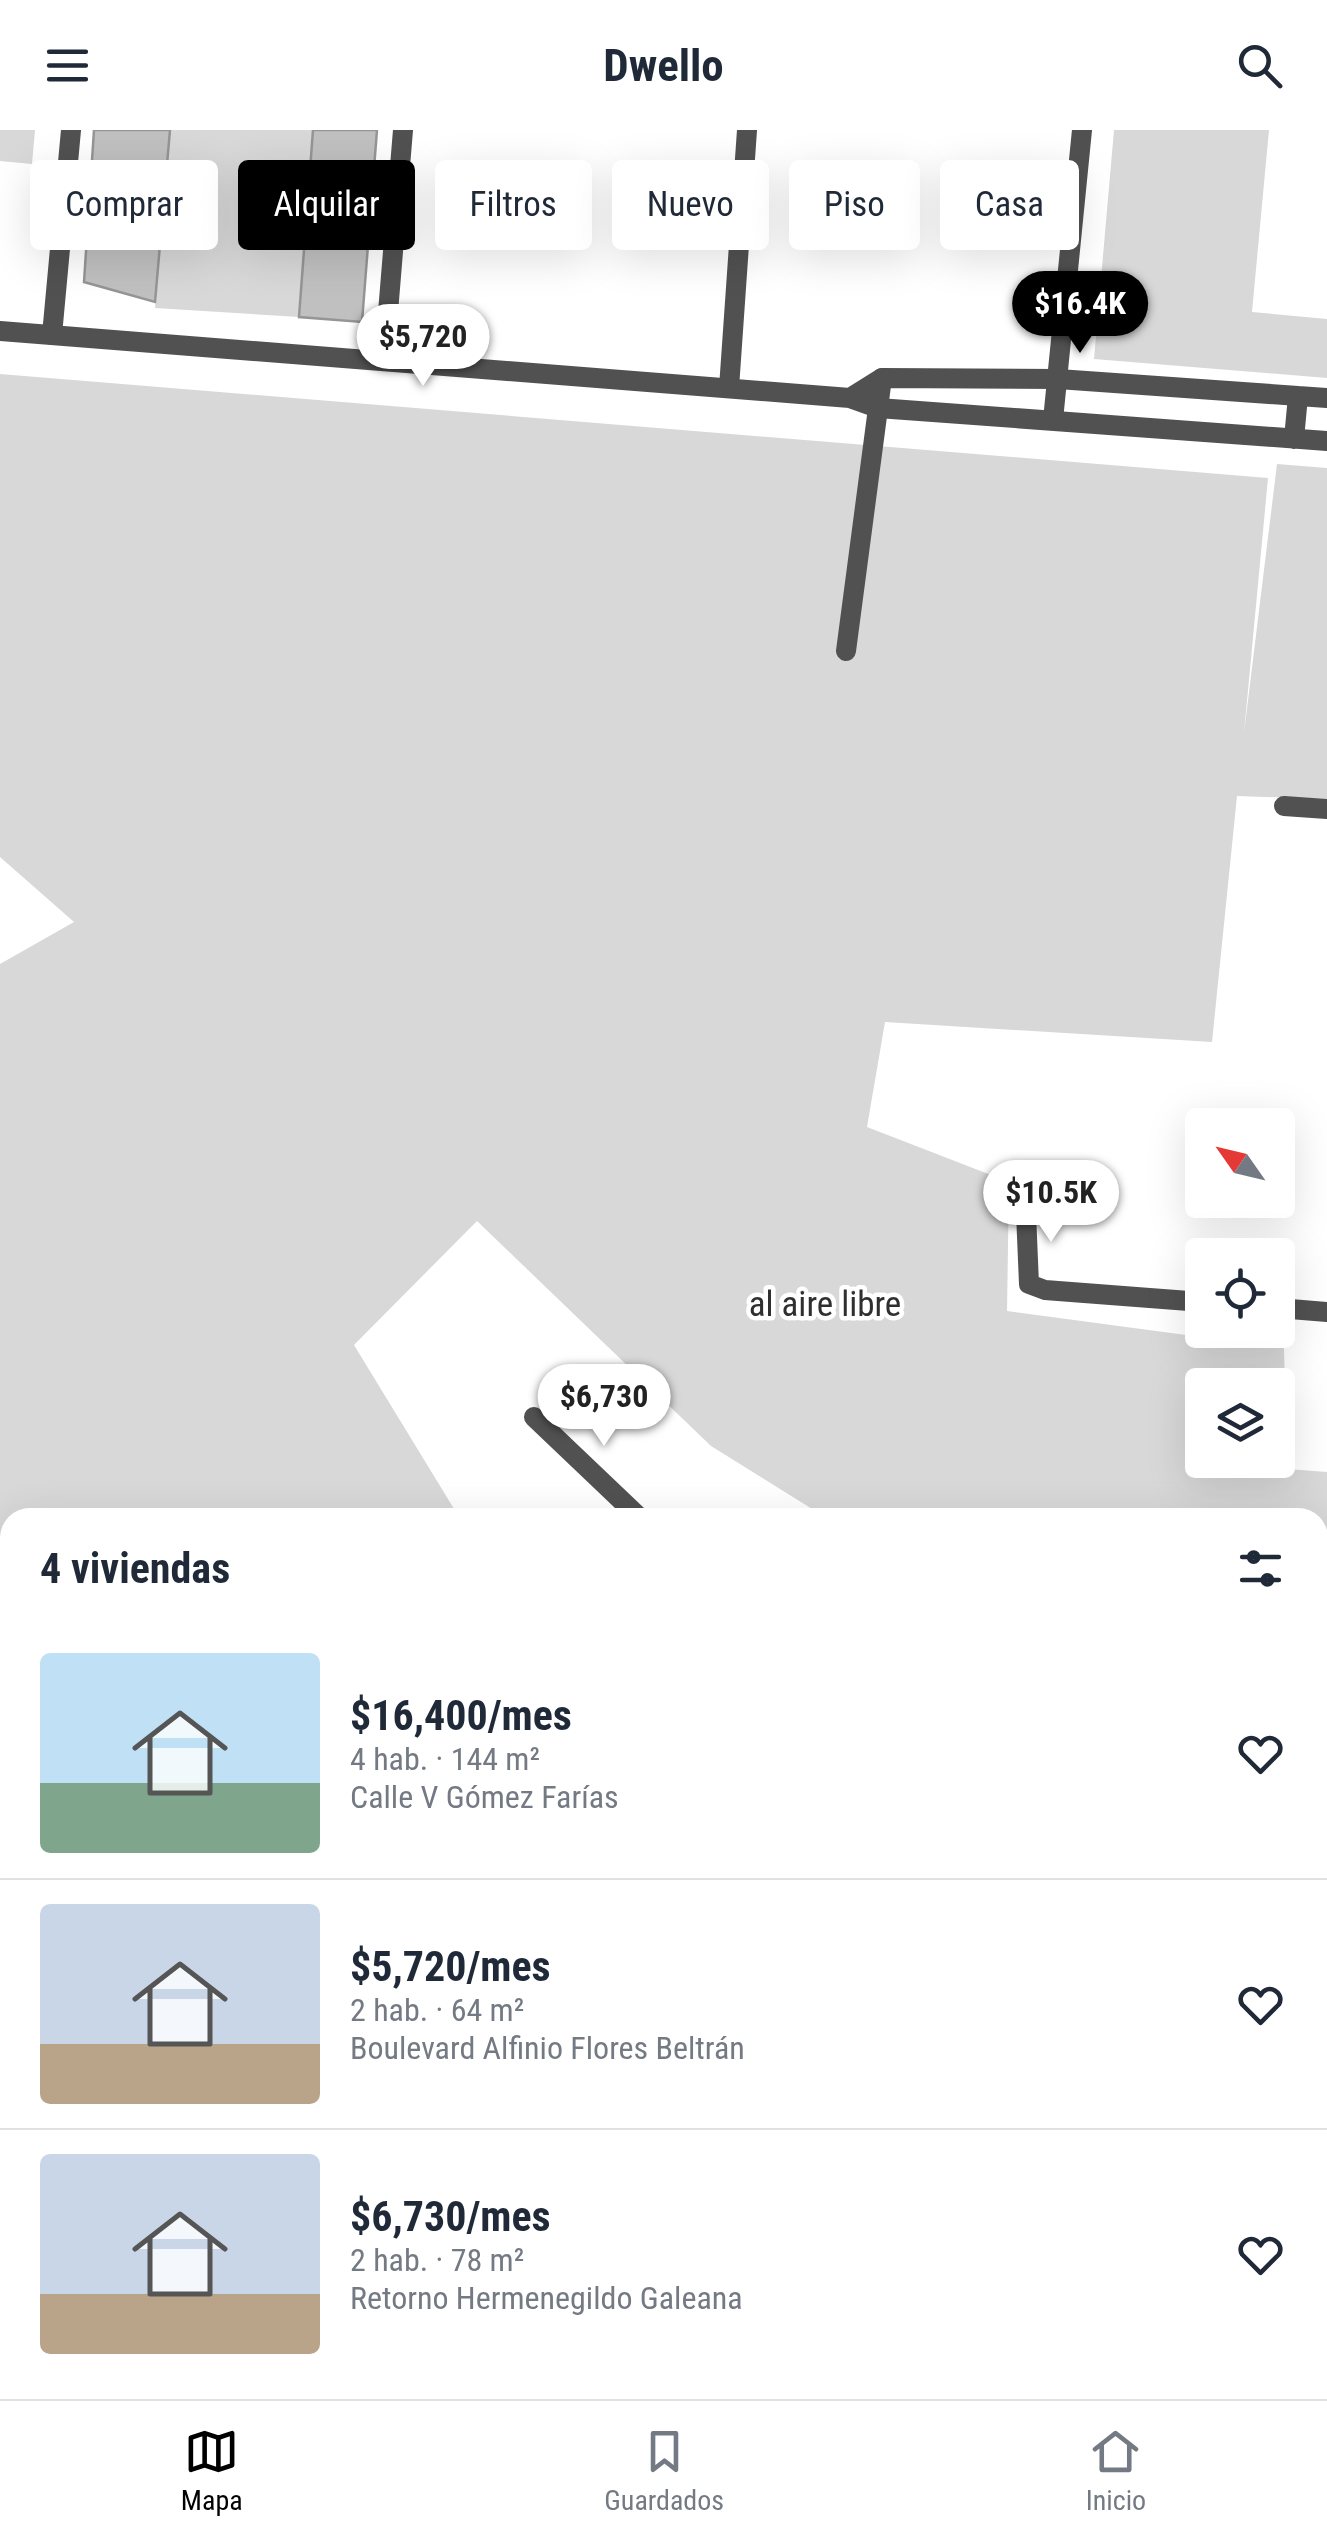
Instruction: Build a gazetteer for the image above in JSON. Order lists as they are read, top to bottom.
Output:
{
  "parks": ["al aire libre"],
  "north": "top left",
  "page": {
    "header": "Dwello",
    "chip": [
      "Comprar",
      "Alquilar",
      "Filtros",
      "Nuevo",
      "Piso",
      "Casa"
    ],
    "price": [
      "$16.4K",
      "$5,720",
      "$10.5K",
      "$6,730"
    ],
    "heading": "4 viviendas",
    "list": [
      {
        "name": "$16,400/mes",
        "note": "4 hab. · 144 m² · Calle V Gómez Farías"
      },
      {
        "name": "$5,720/mes",
        "note": "2 hab. · 64 m² · Boulevard Alfinio Flores Beltrán"
      },
      {
        "name": "$6,730/mes",
        "note": "2 hab. · 78 m² · Retorno Hermenegildo Galeana"
      }
    ],
    "tabs": ["Mapa", "Guardados", "Inicio"]
  }
}
